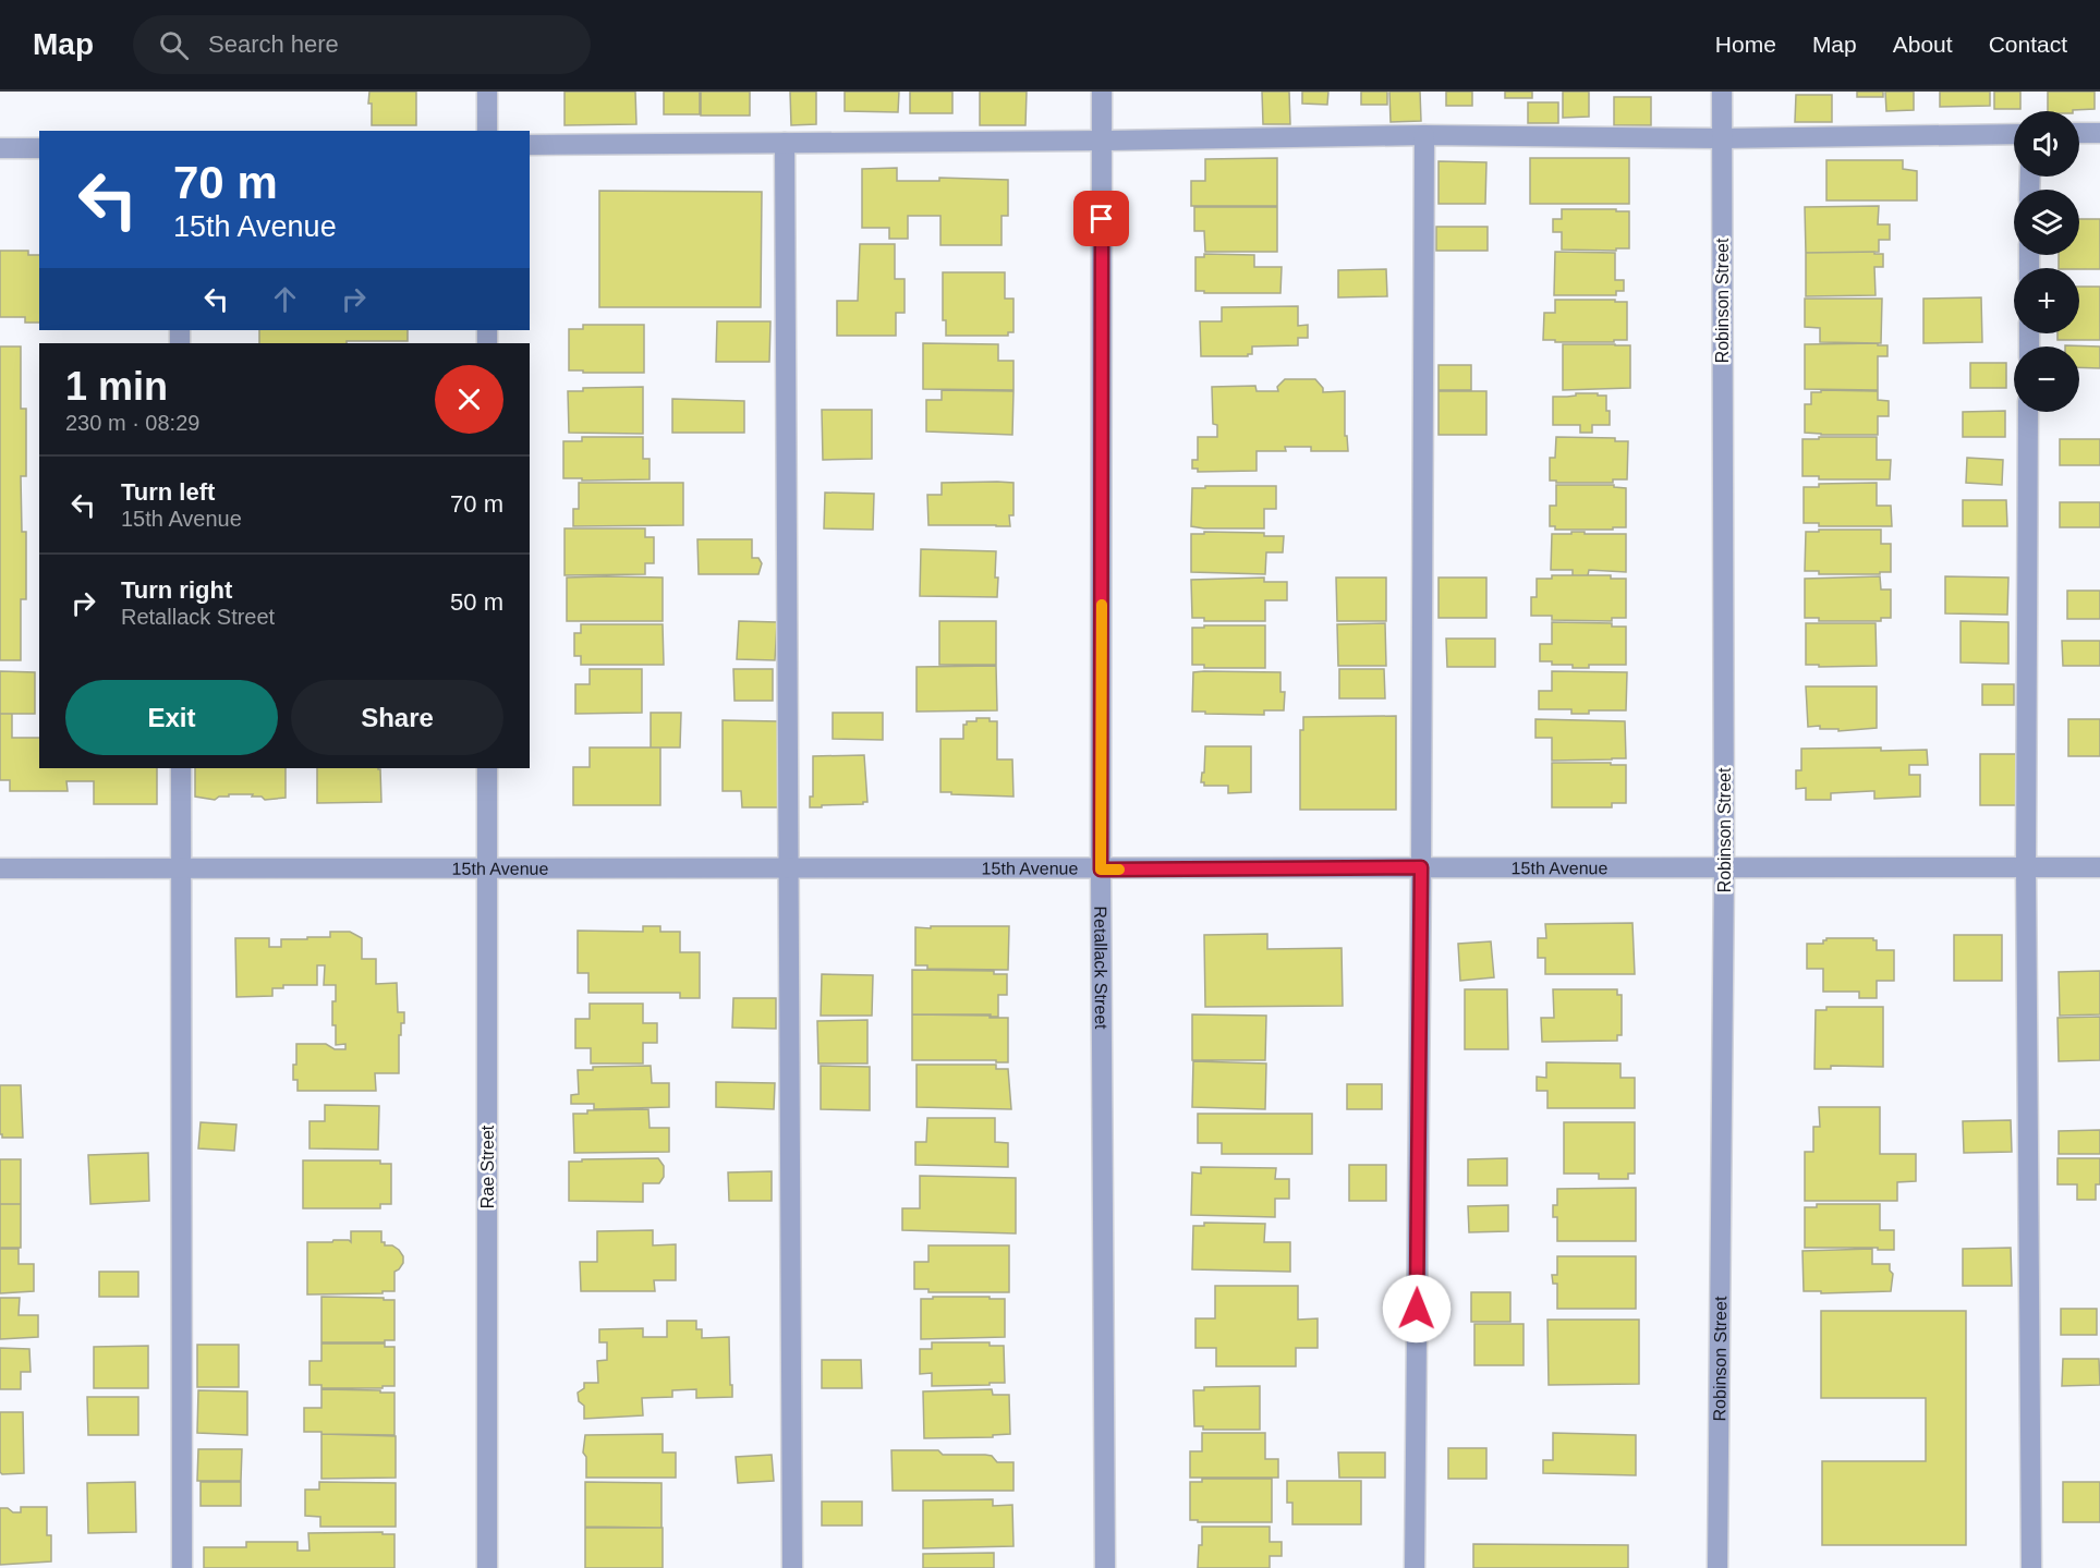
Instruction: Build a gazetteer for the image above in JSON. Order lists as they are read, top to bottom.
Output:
{
  "streets": {
    "street": [
      "Robinson Street",
      "15th Avenue",
      "Retallack Street",
      "Rae Street"
    ]
  },
  "crossings": [
    ["Robinson Street", "15th Avenue"],
    ["15th Avenue", "Retallack Street"],
    ["15th Avenue", "Rae Street"]
  ],
  "page": {
    "header": "Map",
    "search": "Search here",
    "nav": [
      "Home",
      "Map",
      "About",
      "Contact"
    ],
    "map_buttons": ["+", "−"],
    "turn": ["70 m", "15th Avenue"],
    "heading": ["1 min", "230 m · 08:29"],
    "list": [
      {
        "name": "Turn left",
        "note": "15th Avenue",
        "value": "70 m"
      },
      {
        "name": "Turn right",
        "note": "Retallack Street",
        "value": "50 m"
      }
    ],
    "buttons": ["Exit", "Share"]
  }
}
